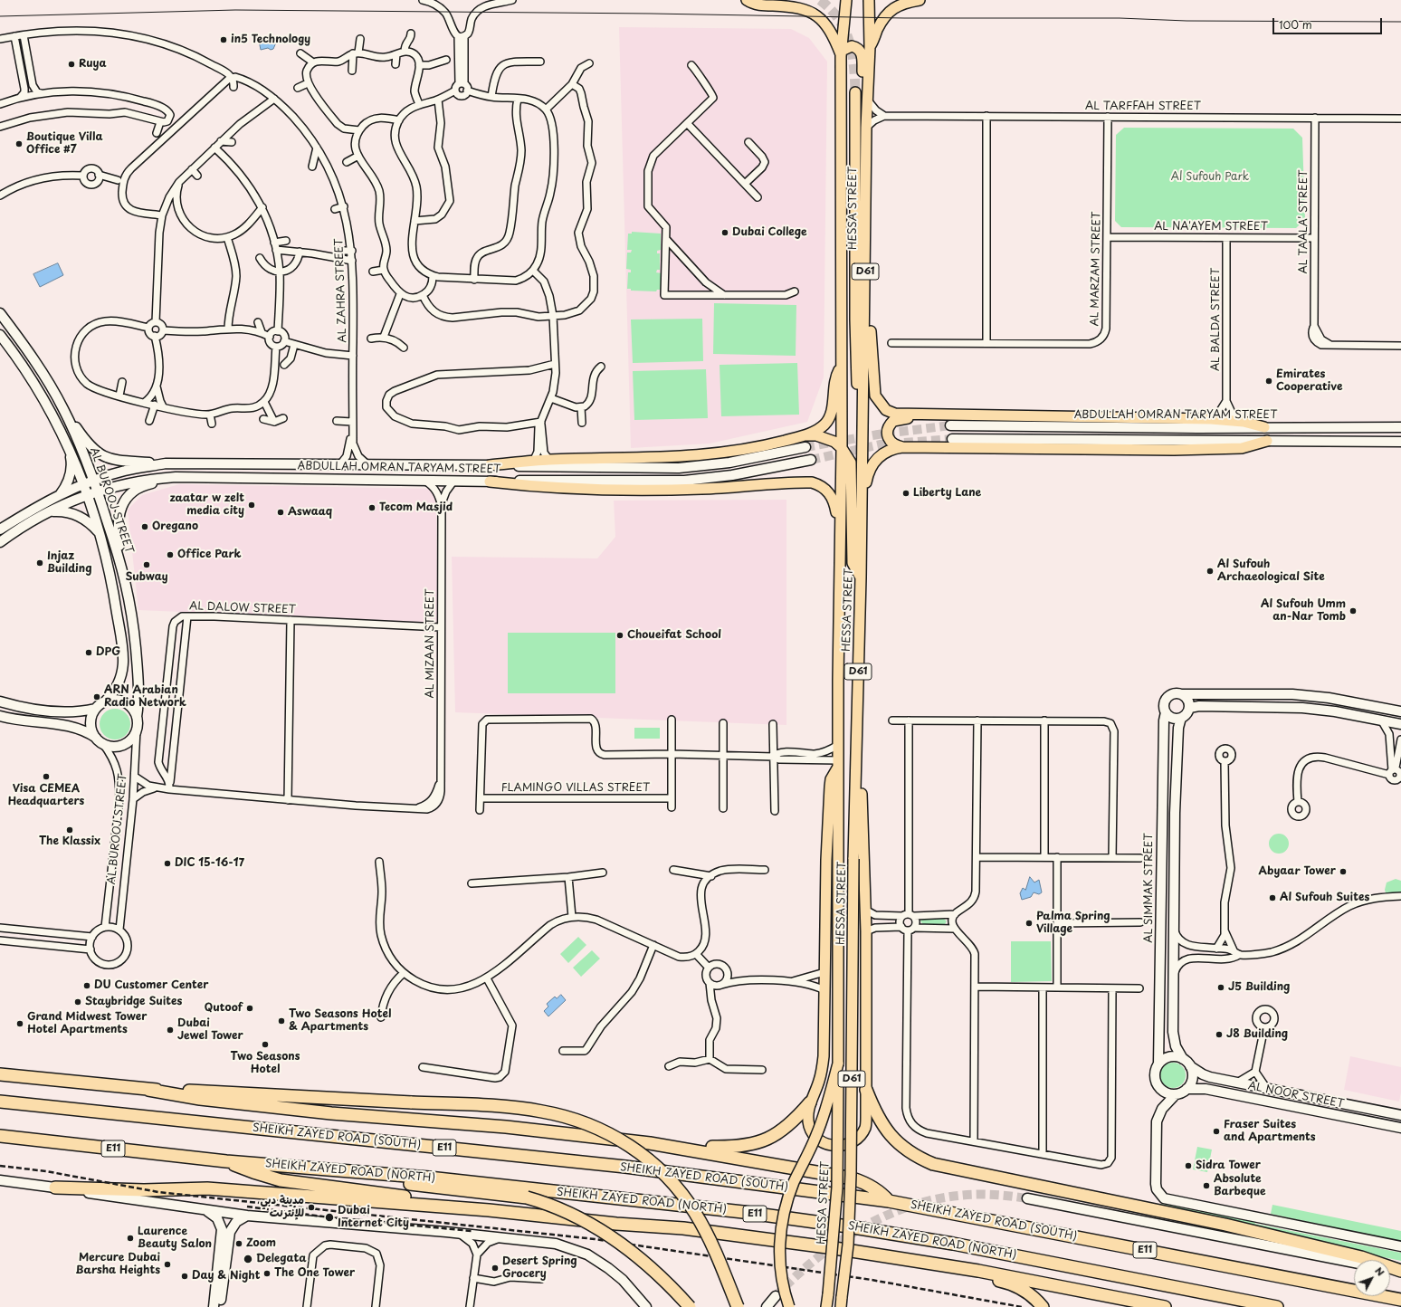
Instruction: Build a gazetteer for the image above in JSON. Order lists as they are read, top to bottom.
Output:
{
  "streets": {
    "highway": ["SHEIKH ZAYED ROAD (SOUTH)", "E11", "SHEIKH ZAYED ROAD (NORTH)"],
    "main road": ["HESSA STREET", "D61"],
    "street": [
      "AL TARFFAH STREET",
      "AL TAALA' STREET",
      "AL NA'AYEM STREET",
      "AL MARZAM STREET",
      "AL ZAHRA STREET",
      "AL BALDA STREET",
      "ABDULLAH OMRAN TARYAM STREET",
      "AL BUROOJ STREET",
      "AL DALOW STREET",
      "AL MIZAAN STREET",
      "FLAMINGO VILLAS STREET",
      "AL SIMMAK STREET",
      "AL NOOR STREET"
    ]
  },
  "crossings": [
    ["AL TARFFAH STREET", "AL TAALA' STREET"],
    ["AL TARFFAH STREET", "AL MARZAM STREET"],
    ["AL TAALA' STREET", "AL NA'AYEM STREET"],
    ["AL NA'AYEM STREET", "AL MARZAM STREET"],
    ["AL NA'AYEM STREET", "AL BALDA STREET"],
    ["AL ZAHRA STREET", "ABDULLAH OMRAN TARYAM STREET"],
    ["ABDULLAH OMRAN TARYAM STREET", "AL BUROOJ STREET"],
    ["ABDULLAH OMRAN TARYAM STREET", "AL MIZAAN STREET"],
    ["AL BUROOJ STREET", "AL MIZAAN STREET"],
    ["AL DALOW STREET", "AL MIZAAN STREET"],
    ["AL SIMMAK STREET", "AL NOOR STREET"]
  ],
  "parks": ["Al Sufouh Park"],
  "places": [
    "in5 Technology",
    "Ruya",
    "Boutique Villa Office #7",
    "Dubai College",
    "Emirates Cooperative",
    "Liberty Lane",
    "zaatar w zelt media city",
    "Tecom Masjid",
    "Aswaaq",
    "Oregano",
    "Office Park",
    "Injaz Building",
    "Subway",
    "Al Sufouh Archaeological Site",
    "Al Sufouh Umm an-Nar Tomb",
    "Choueifat School",
    "DPG",
    "ARN Arabian Radio Network",
    "Visa CEMEA Headquarters",
    "The Klassix",
    "DIC 15-16-17",
    "Abyaar Tower",
    "Al Sufouh Suites",
    "Palma Spring Village",
    "DU Customer Center",
    "J5 Building",
    "Staybridge Suites",
    "Qutoof",
    "Two Seasons Hotel & Apartments",
    "Grand Midwest Tower Hotel Apartments",
    "Dubai Jewel Tower",
    "J8 Building",
    "Two Seasons Hotel",
    "Fraser Suites and Apartments",
    "Sidra Tower",
    "Absolute Barbeque",
    "مدينة دبي للإنترنت",
    "Dubai Internet City",
    "Laurence Beauty Salon",
    "Zoom",
    "Delegata",
    "Mercure Dubai Barsha Heights",
    "Desert Spring Grocery",
    "The One Tower",
    "Day & Night"
  ],
  "scale_bar": "100 m",
  "north": "top right"
}
